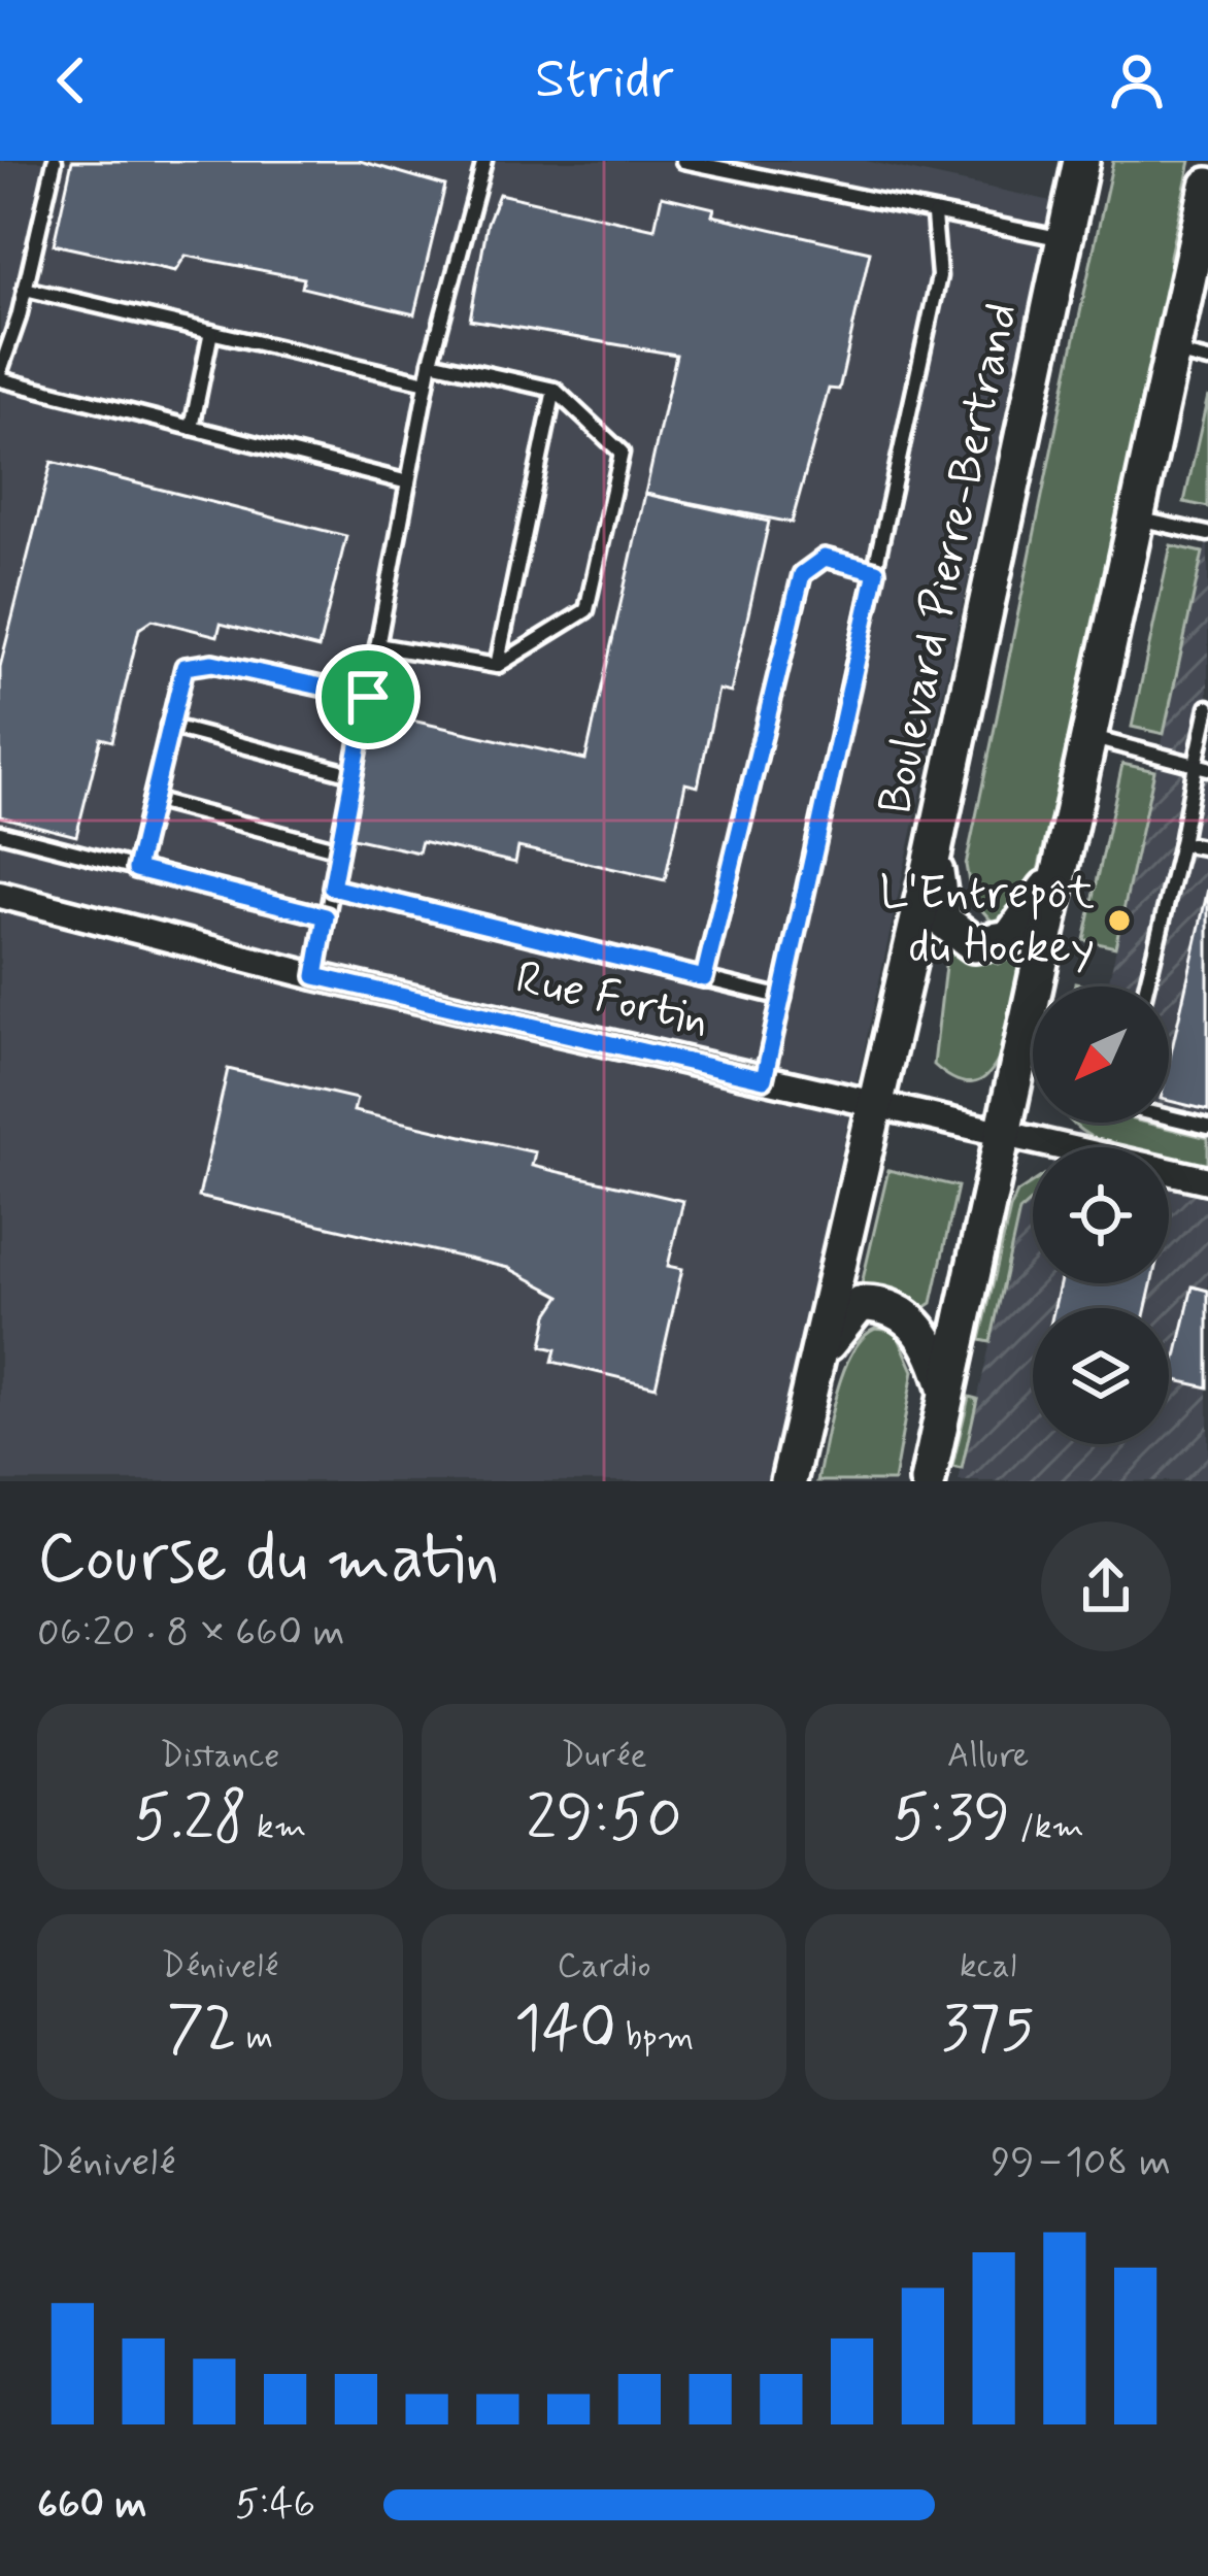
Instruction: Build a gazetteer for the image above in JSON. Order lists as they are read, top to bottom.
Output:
{
  "streets": {
    "main road": ["Boulevard Pierre-Bertrand"],
    "street": ["Rue Fortin"]
  },
  "crossings": [
    ["Boulevard Pierre-Bertrand", "Rue Fortin"]
  ],
  "places": ["L'Entrepôt du Hockey"],
  "north": "bottom left",
  "page": {
    "header": "Stridr",
    "heading": ["Course du matin", "06:20 · 8 × 660 m"],
    "stats": [
      ["Distance", "5.28 km"],
      ["Durée", "29:50"],
      ["Allure", "5:39 /km"],
      ["Dénivelé", "72 m"],
      ["Cardio", "140 bpm"],
      ["kcal", "375"]
    ],
    "chart": ["Dénivelé", "99–108 m"],
    "list": [
      {
        "name": "660 m",
        "note": "5:46"
      }
    ]
  }
}
